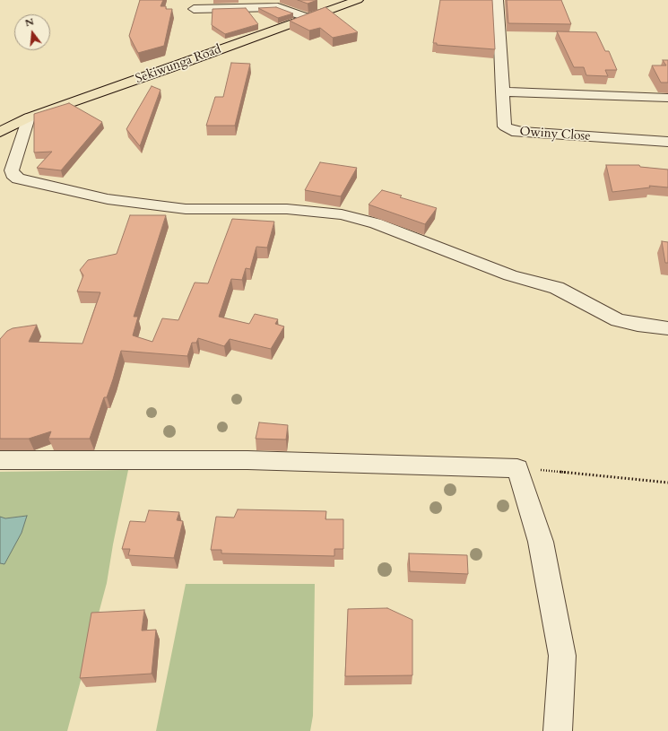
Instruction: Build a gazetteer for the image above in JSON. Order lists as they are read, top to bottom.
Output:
{
  "streets": {
    "main road": ["Sekiwunga Road"],
    "street": ["Owiny Close"]
  },
  "north": "top"
}
